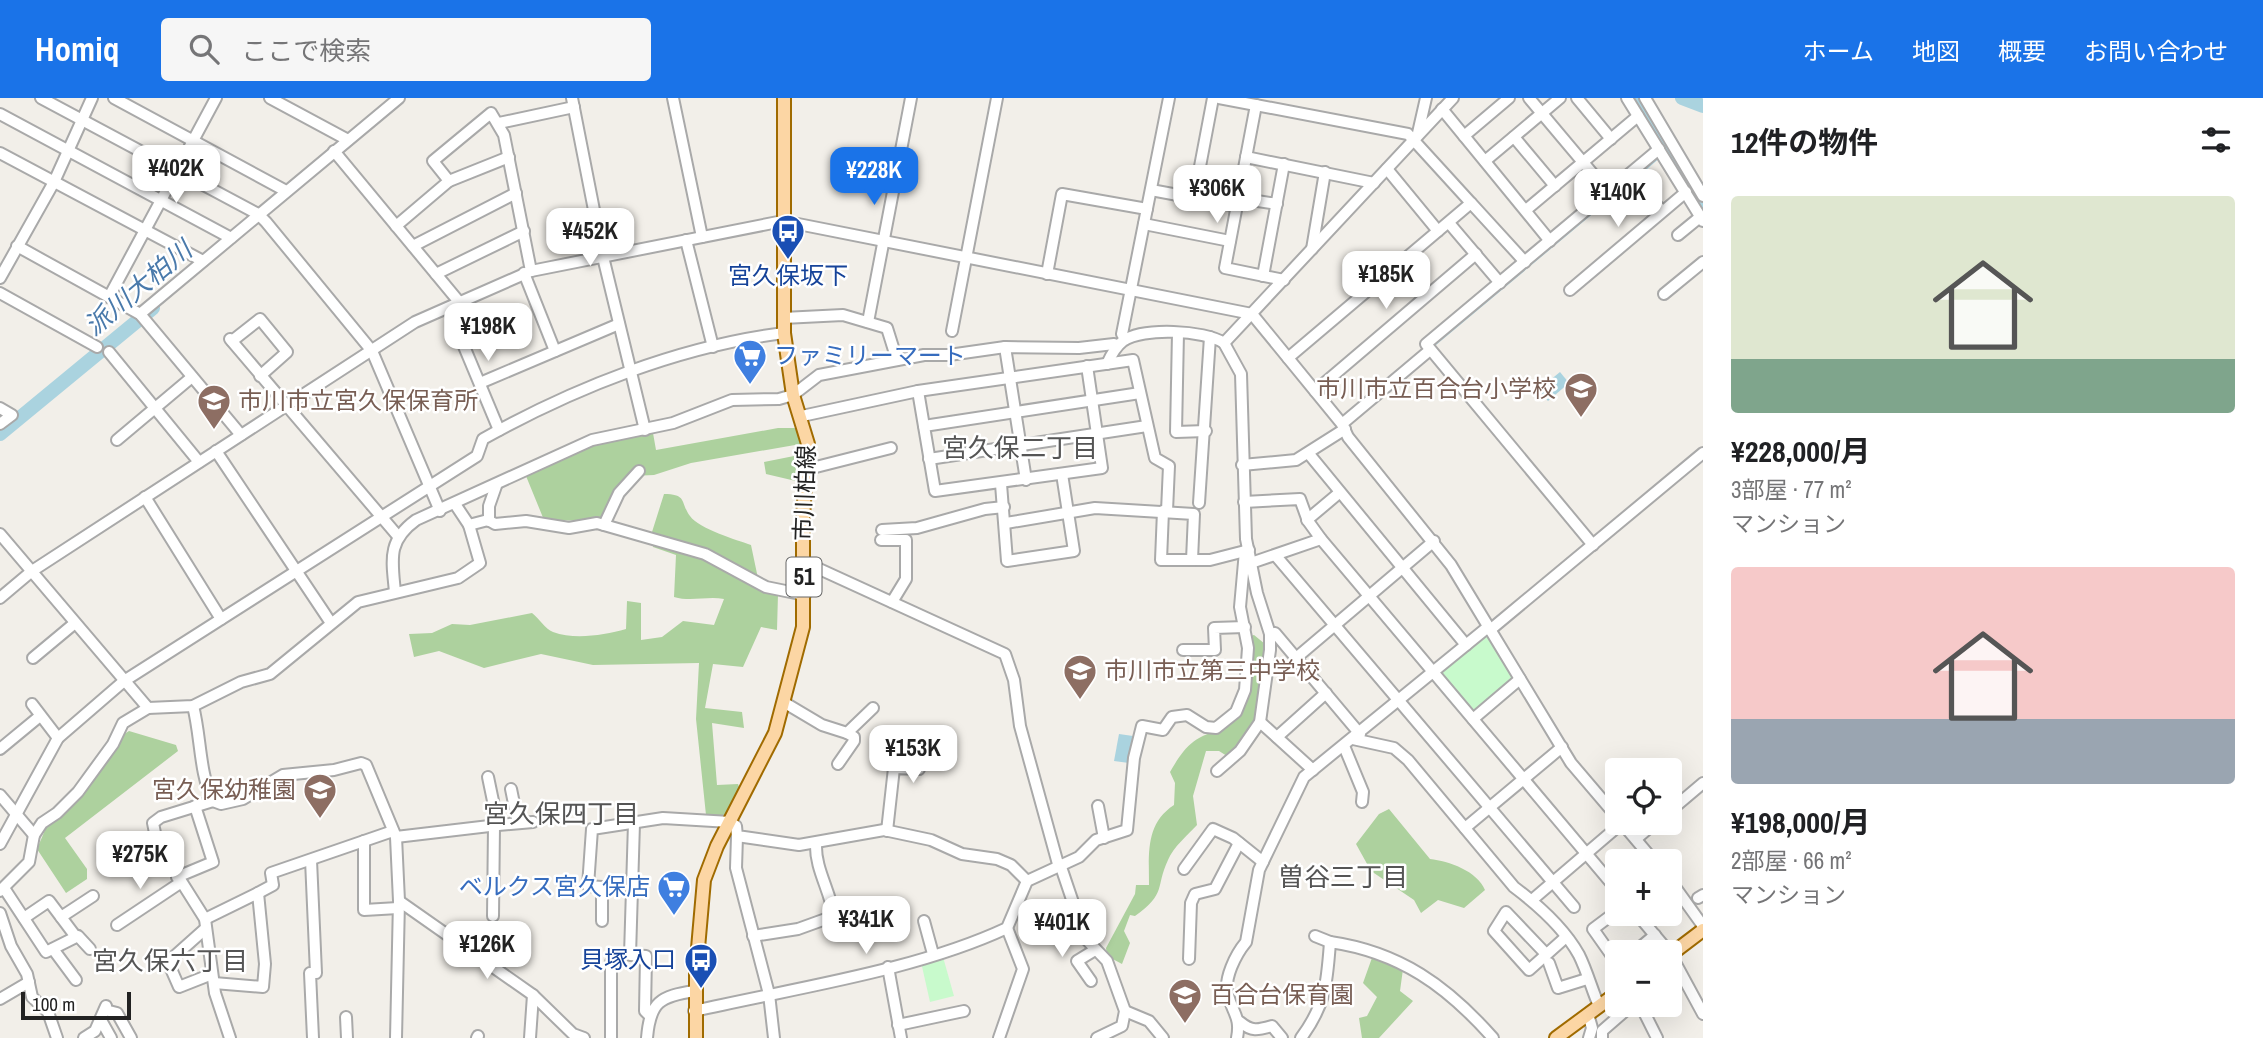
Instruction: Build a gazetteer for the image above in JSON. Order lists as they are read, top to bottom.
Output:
{
  "streets": {
    "main road": ["市川柏線", "51"]
  },
  "districts": [
    "宮久保二丁目",
    "宮久保四丁目",
    "曽谷三丁目",
    "宮久保六丁目"
  ],
  "water": ["派川大柏川"],
  "places": {
    "bus stop": ["宮久保坂下", "貝塚入口"],
    "supermarket": ["ファミリーマート", "ベルクス宮久保店"],
    "school or university": [
      "市川市立百合台小学校",
      "市川市立宮久保保育所",
      "市川市立第三中学校",
      "宮久保幼稚園",
      "百合台保育園"
    ]
  },
  "scale_bar": "100 m",
  "page": {
    "header": "Homiq",
    "search": "ここで検索",
    "nav": [
      "ホーム",
      "地図",
      "概要",
      "お問い合わせ"
    ],
    "heading": "12件の物件",
    "price": [
      "¥402K",
      "¥228K",
      "¥306K",
      "¥140K",
      "¥452K",
      "¥185K",
      "¥198K",
      "¥153K",
      "¥275K",
      "¥341K",
      "¥401K",
      "¥126K"
    ],
    "list": [
      {
        "name": "¥228,000/月",
        "note": "3部屋 · 77 m² · マンション"
      },
      {
        "name": "¥198,000/月",
        "note": "2部屋 · 66 m² · マンション"
      }
    ],
    "map_buttons": ["+", "−"],
    "scale": "100 m"
  }
}
